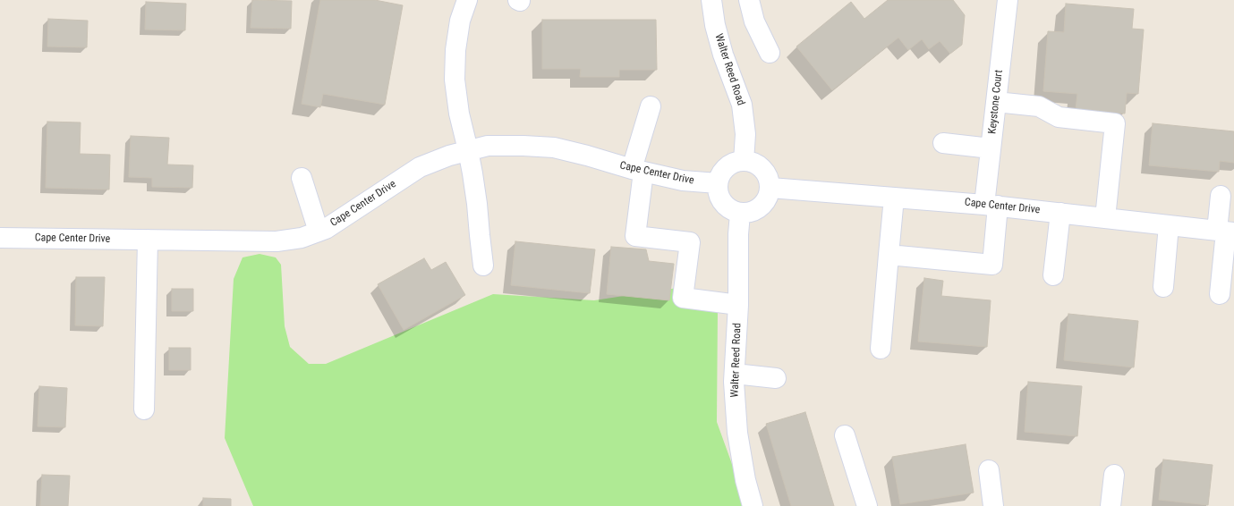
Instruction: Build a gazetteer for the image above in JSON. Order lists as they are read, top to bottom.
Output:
{
  "streets": {
    "street": ["Walter Reed Road", "Keystone Court", "Cape Center Drive"]
  },
  "crossings": [
    ["Walter Reed Road", "Cape Center Drive"],
    ["Keystone Court", "Cape Center Drive"]
  ]
}
